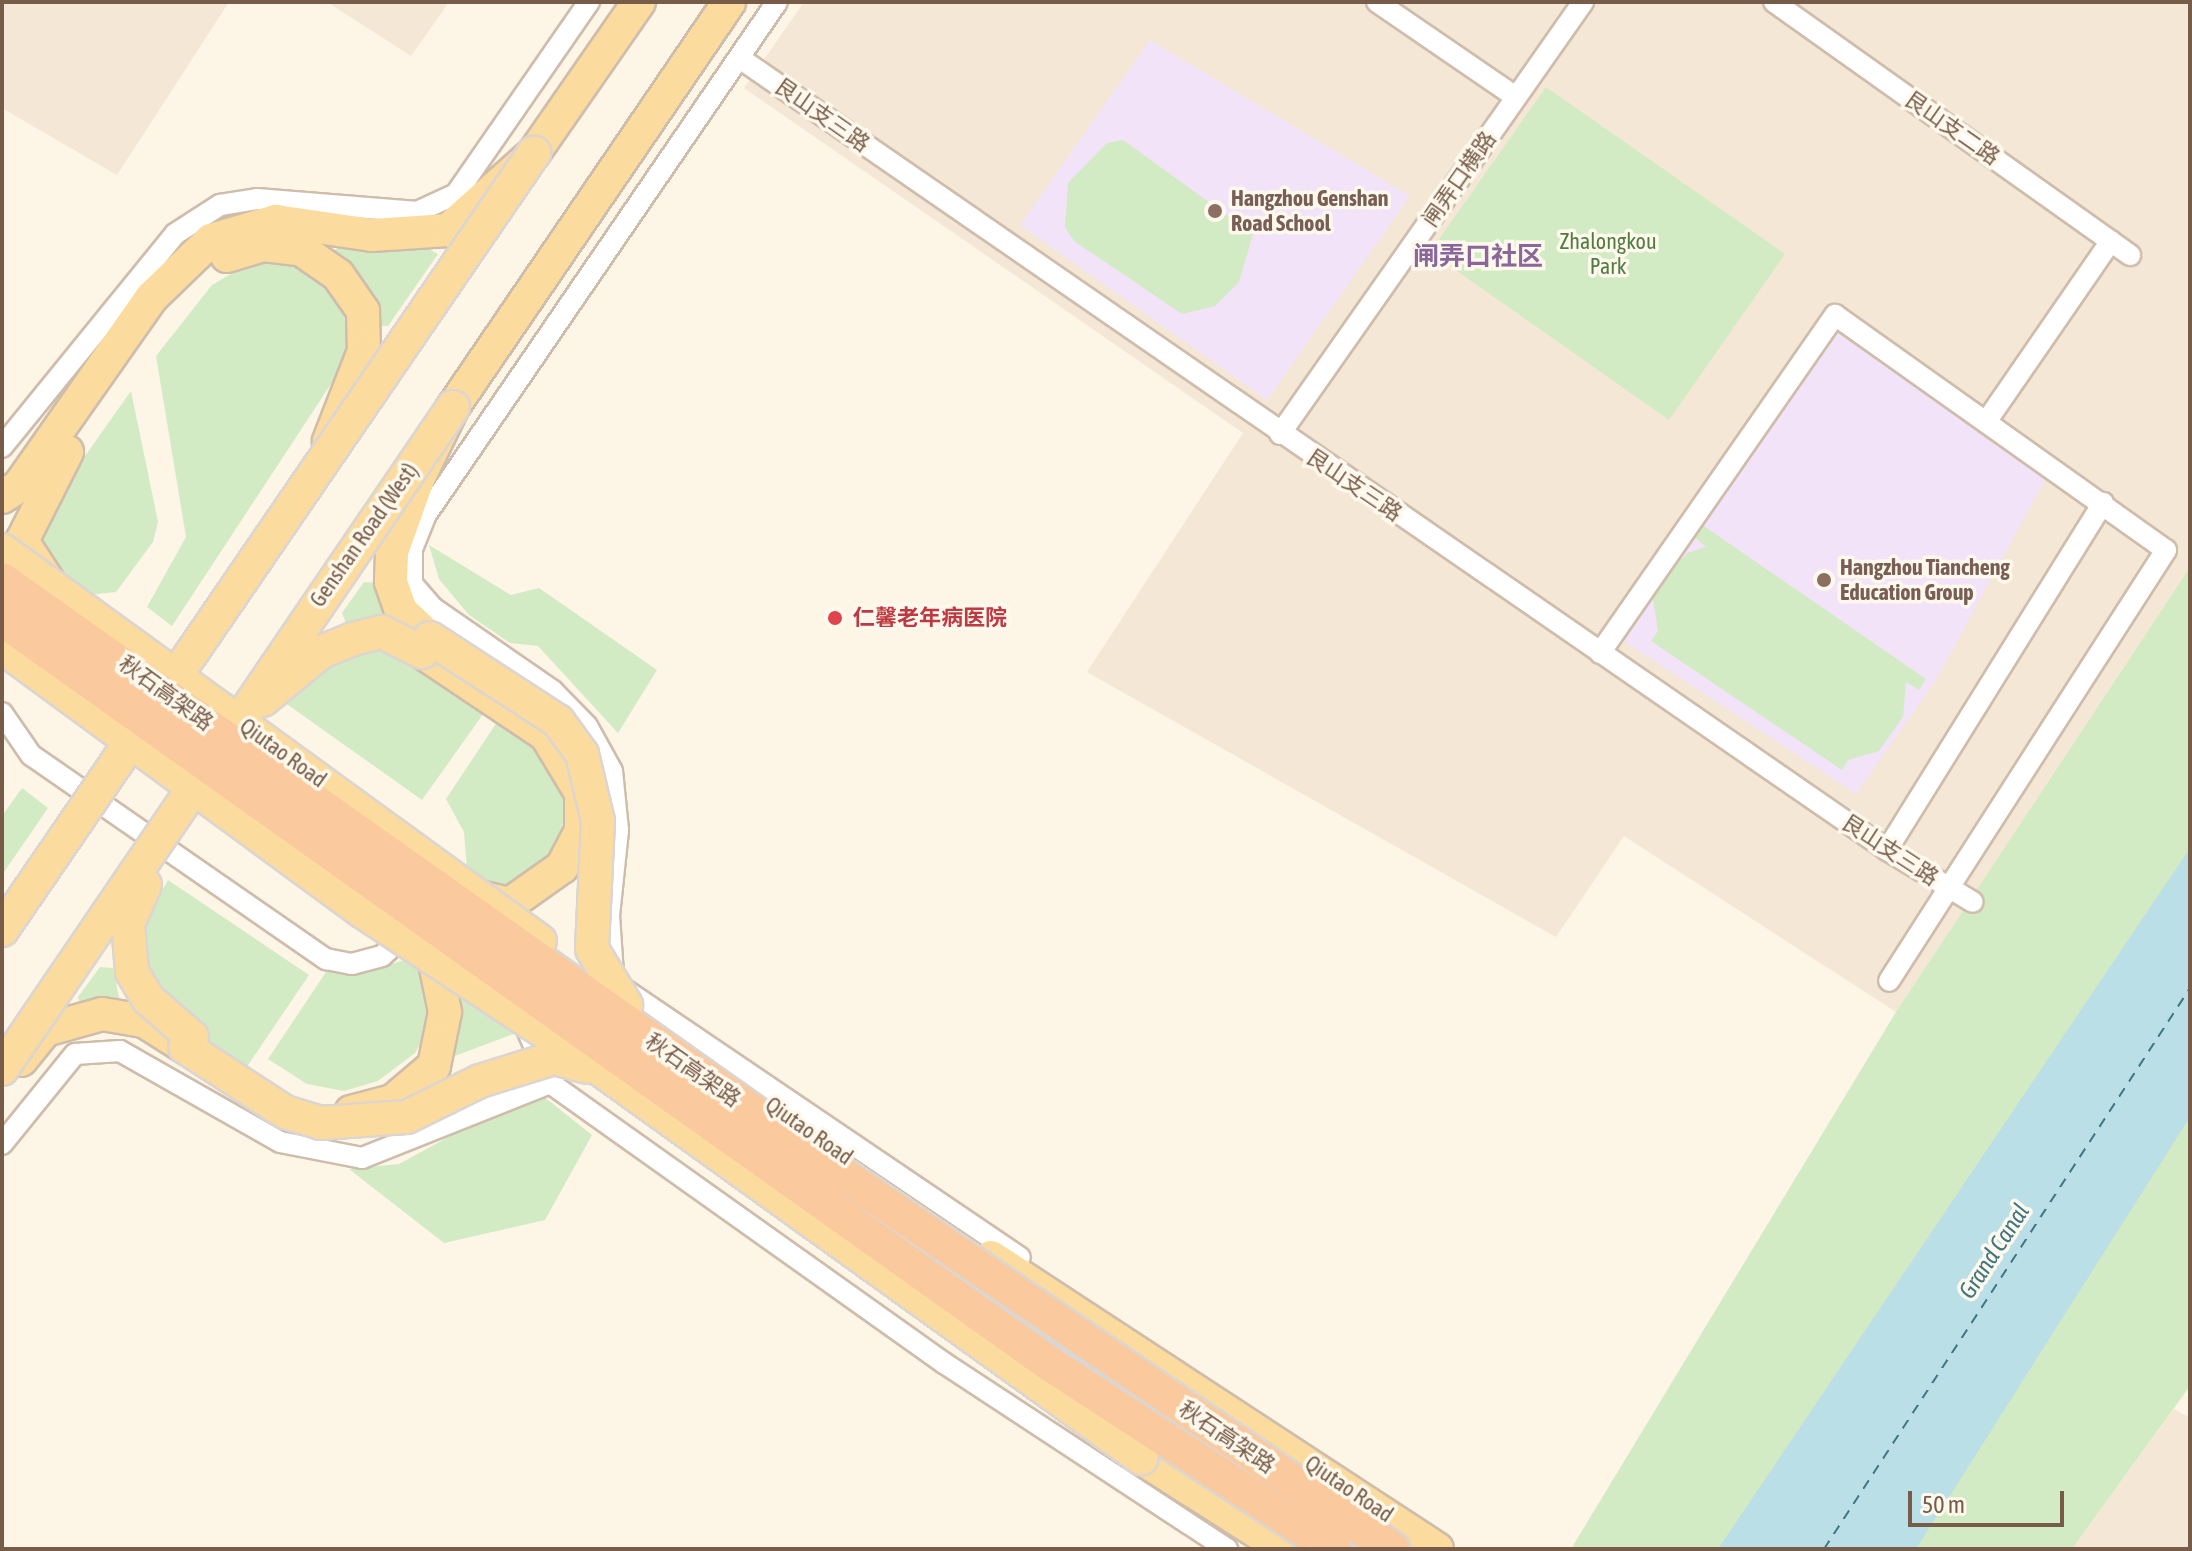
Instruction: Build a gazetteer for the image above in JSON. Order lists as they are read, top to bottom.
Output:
{
  "streets": {
    "highway": ["秋石高架路"],
    "main road": ["Genshan Road (West)", "Qiutao Road"],
    "street": ["艮山支三路", "艮山支二路", "闸弄口横路"]
  },
  "crossings": [
    ["艮山支三路", "闸弄口横路"]
  ],
  "districts": ["闸弄口社区"],
  "water": ["Grand Canal"],
  "parks": ["Zhalongkou Park"],
  "places": ["Hangzhou Genshan Road School", "Hangzhou Tiancheng Education Group", "仁馨老年病医院"],
  "scale_bar": "50 m"
}
